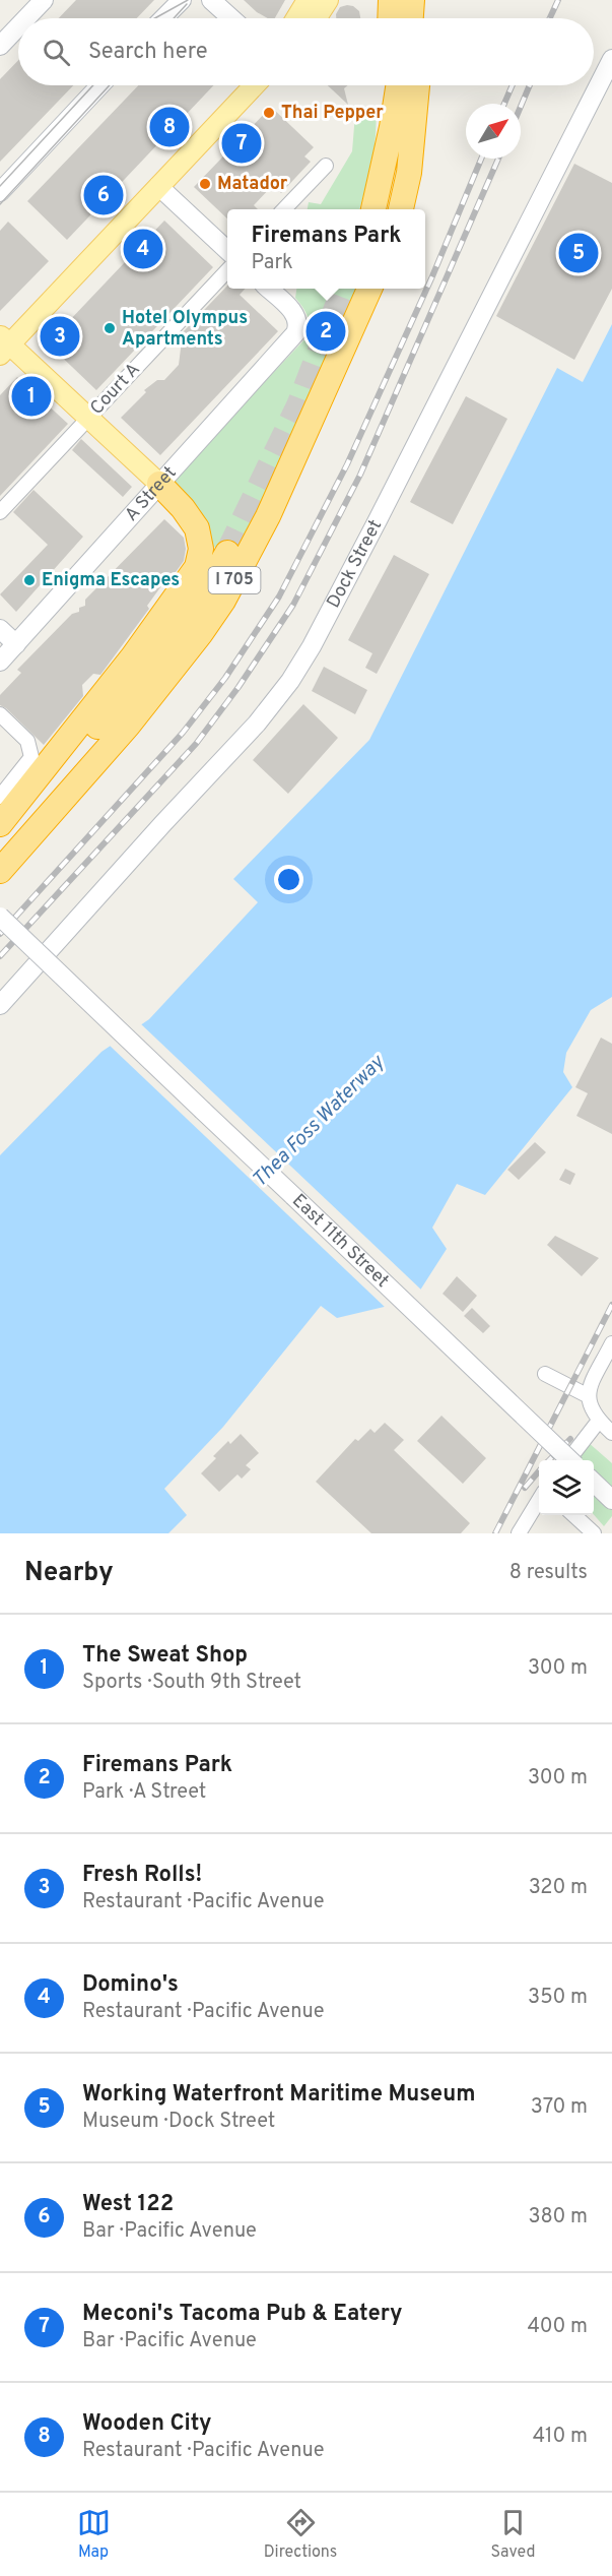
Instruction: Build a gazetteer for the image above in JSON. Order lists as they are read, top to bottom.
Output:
{
  "streets": {
    "highway": ["I 705"],
    "street": [
      "Court A",
      "A Street",
      "Dock Street",
      "East 11th Street"
    ]
  },
  "water": ["Thea Foss Waterway"],
  "places": [
    "Thai Pepper",
    "Matador",
    "Hotel Olympus Apartments",
    "Enigma Escapes"
  ],
  "north": "top right",
  "page": {
    "search": "Search here",
    "pins": [
      "8",
      "7",
      "6",
      "4",
      "5",
      "2",
      "3",
      "1"
    ],
    "popup": ["Firemans Park", "Park"],
    "heading": ["Nearby", "8 results"],
    "list": [
      {
        "mark": "1",
        "name": "The Sweat Shop",
        "note": "Sports · South 9th Street",
        "value": "300 m"
      },
      {
        "mark": "2",
        "name": "Firemans Park",
        "note": "Park · A Street",
        "value": "300 m"
      },
      {
        "mark": "3",
        "name": "Fresh Rolls!",
        "note": "Restaurant · Pacific Avenue",
        "value": "320 m"
      },
      {
        "mark": "4",
        "name": "Domino's",
        "note": "Restaurant · Pacific Avenue",
        "value": "350 m"
      },
      {
        "mark": "5",
        "name": "Working Waterfront Maritime Museum",
        "note": "Museum · Dock Street",
        "value": "370 m"
      },
      {
        "mark": "6",
        "name": "West 122",
        "note": "Bar · Pacific Avenue",
        "value": "380 m"
      },
      {
        "mark": "7",
        "name": "Meconi's Tacoma Pub & Eatery",
        "note": "Bar · Pacific Avenue",
        "value": "400 m"
      },
      {
        "mark": "8",
        "name": "Wooden City",
        "note": "Restaurant · Pacific Avenue",
        "value": "410 m"
      }
    ],
    "nav": ["Map", "Directions", "Saved"]
  }
}
